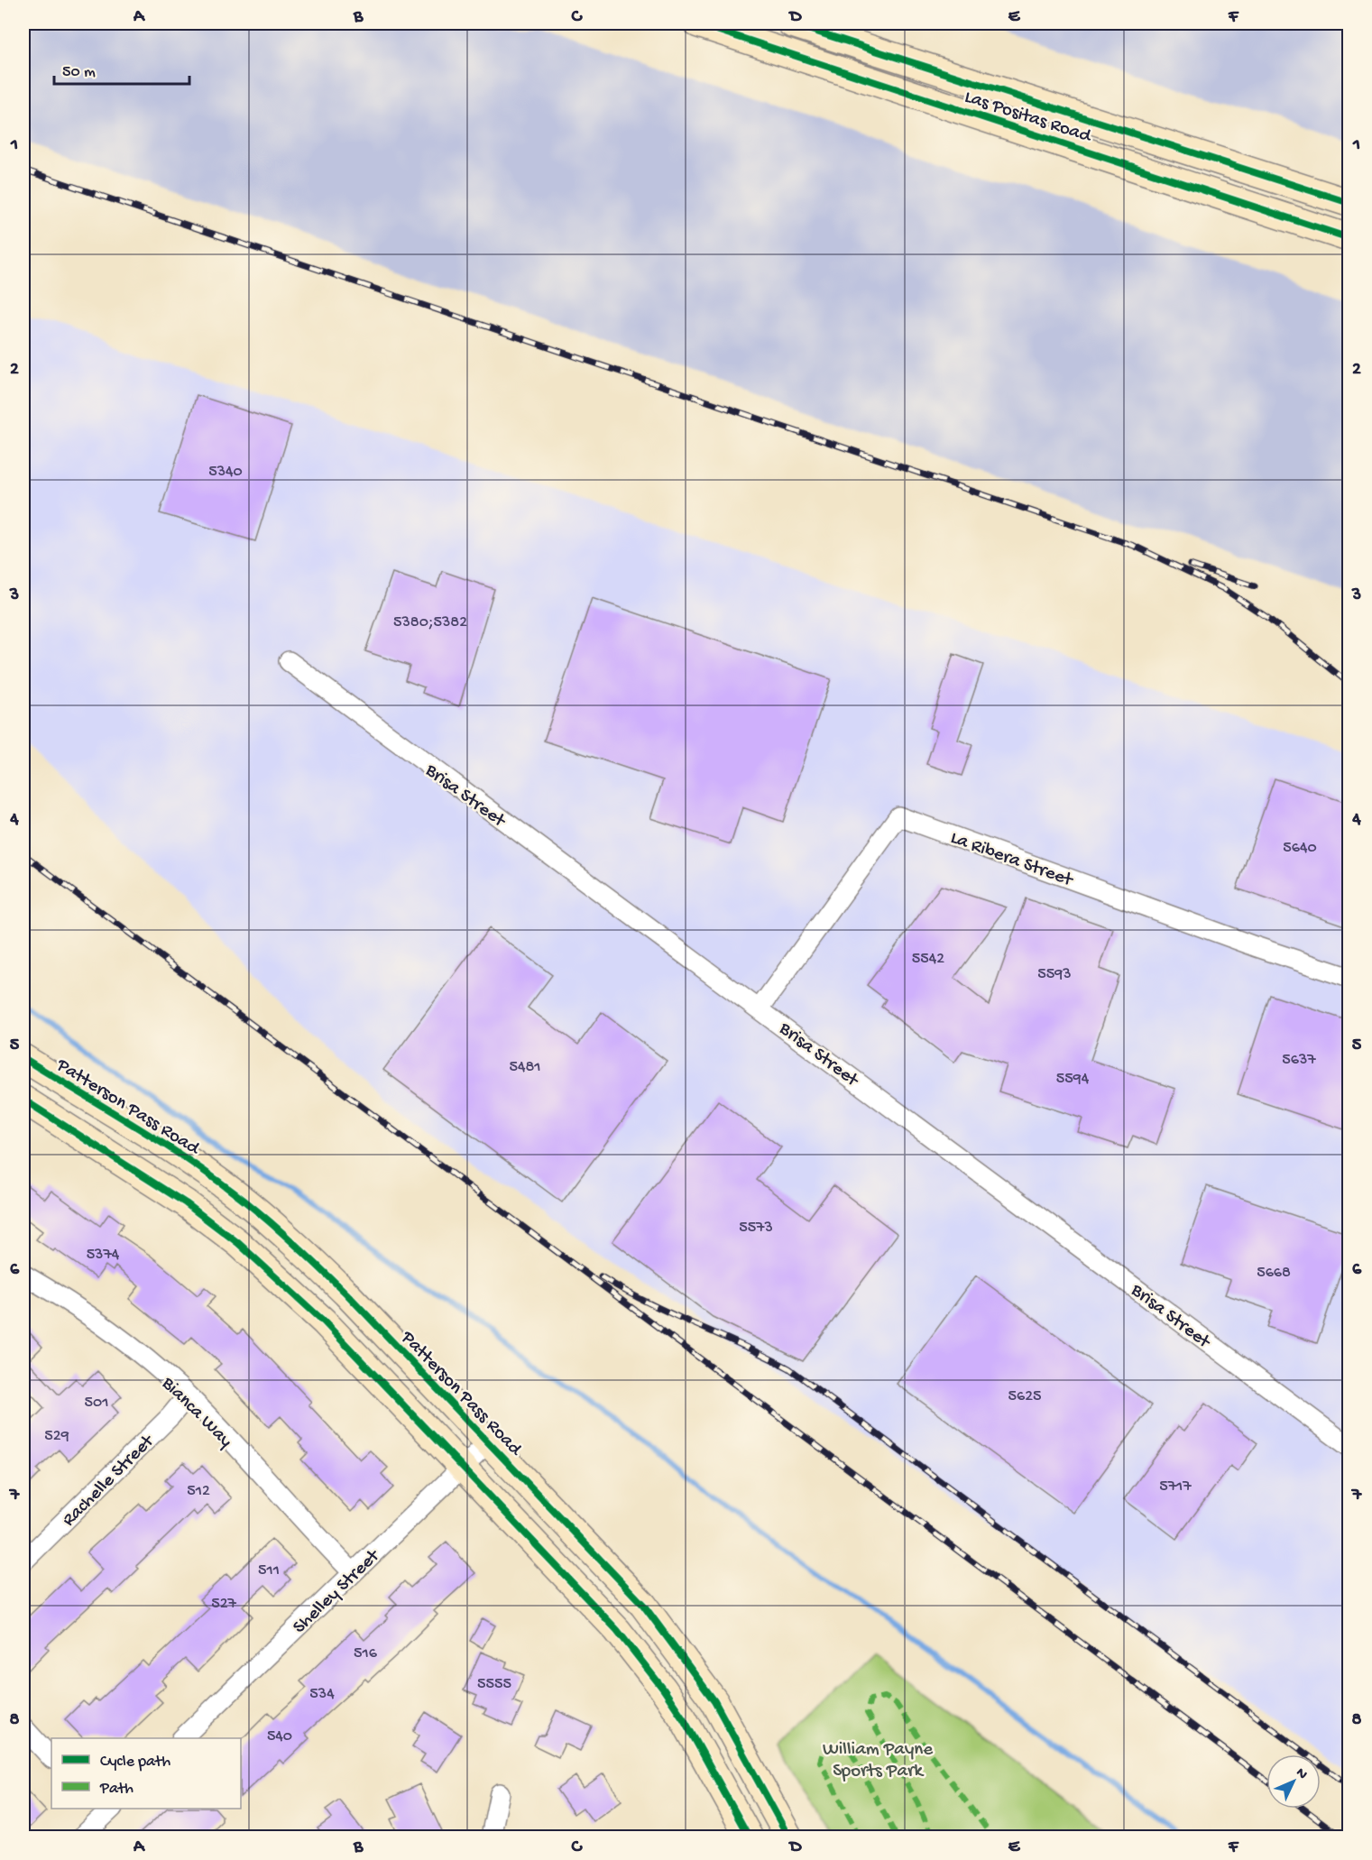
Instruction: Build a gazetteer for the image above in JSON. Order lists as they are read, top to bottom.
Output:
{
  "streets": {
    "main road": ["Las Positas Road", "Patterson Pass Road"],
    "street": [
      "Brisa Street",
      "La Ribera Street",
      "Bianca Way",
      "Rachelle Street",
      "Shelley Street"
    ]
  },
  "crossings": [
    ["Brisa Street", "La Ribera Street"],
    ["Patterson Pass Road", "Shelley Street"],
    ["Bianca Way", "Rachelle Street"],
    ["Bianca Way", "Shelley Street"]
  ],
  "parks": ["William Payne Sports Park"],
  "house_numbers": [
    "5340",
    "5380;5382",
    "5640",
    "5542",
    "5593",
    "5637",
    "5481",
    "5594",
    "5573",
    "5374",
    "5668",
    "5625",
    "501",
    "529",
    "5717",
    "512",
    "511",
    "527",
    "516",
    "5555",
    "534",
    "540"
  ],
  "legend": ["Cycle path", "Path"],
  "scale_bar": "50 m",
  "north": "top right",
  "grid": {
    "columns": [
      "A",
      "B",
      "C",
      "D",
      "E",
      "F"
    ],
    "rows": [
      "1",
      "2",
      "3",
      "4",
      "5",
      "6",
      "7",
      "8"
    ]
  }
}
